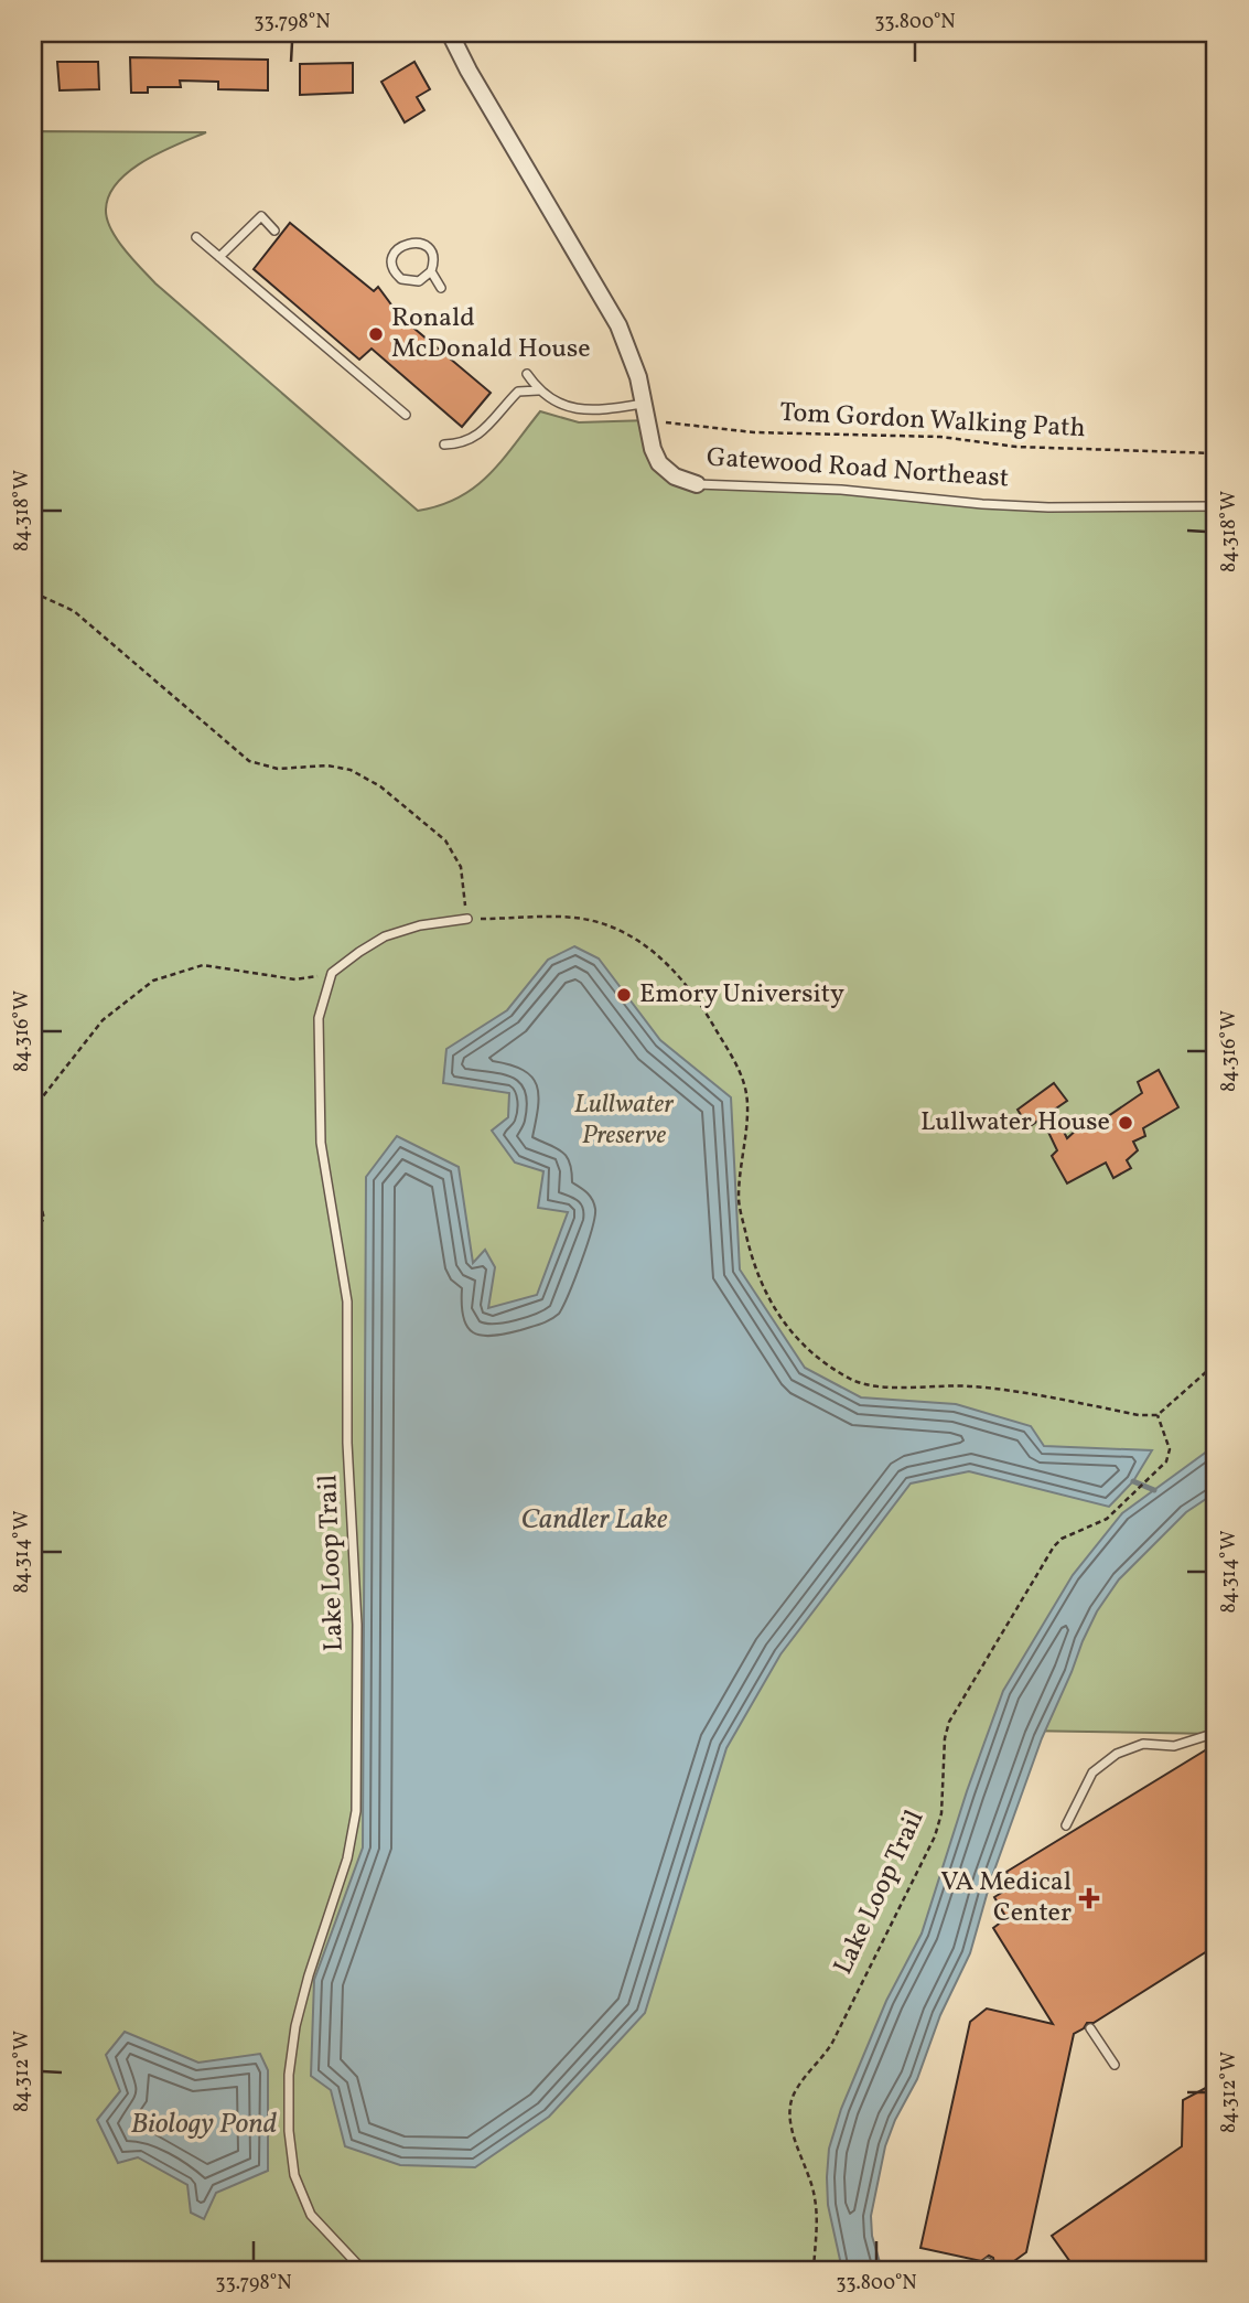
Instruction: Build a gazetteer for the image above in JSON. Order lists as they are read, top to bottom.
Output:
{
  "streets": {
    "street": ["Gatewood Road Northeast"],
    "lane": ["Lake Loop Trail"],
    "path": ["Tom Gordon Walking Path"]
  },
  "crossings": [
    ["Tom Gordon Walking Path", "Gatewood Road Northeast"]
  ],
  "water": ["Candler Lake", "Biology Pond"],
  "parks": ["Lullwater Preserve"],
  "places": {
    "other": ["Ronald McDonald House", "Emory University", "Lullwater House"],
    "health": ["VA Medical Center"]
  },
  "coordinates": [
    "33.798°N",
    "33.800°N",
    "84.318°W",
    "84.316°W",
    "84.314°W",
    "84.312°W"
  ]
}
